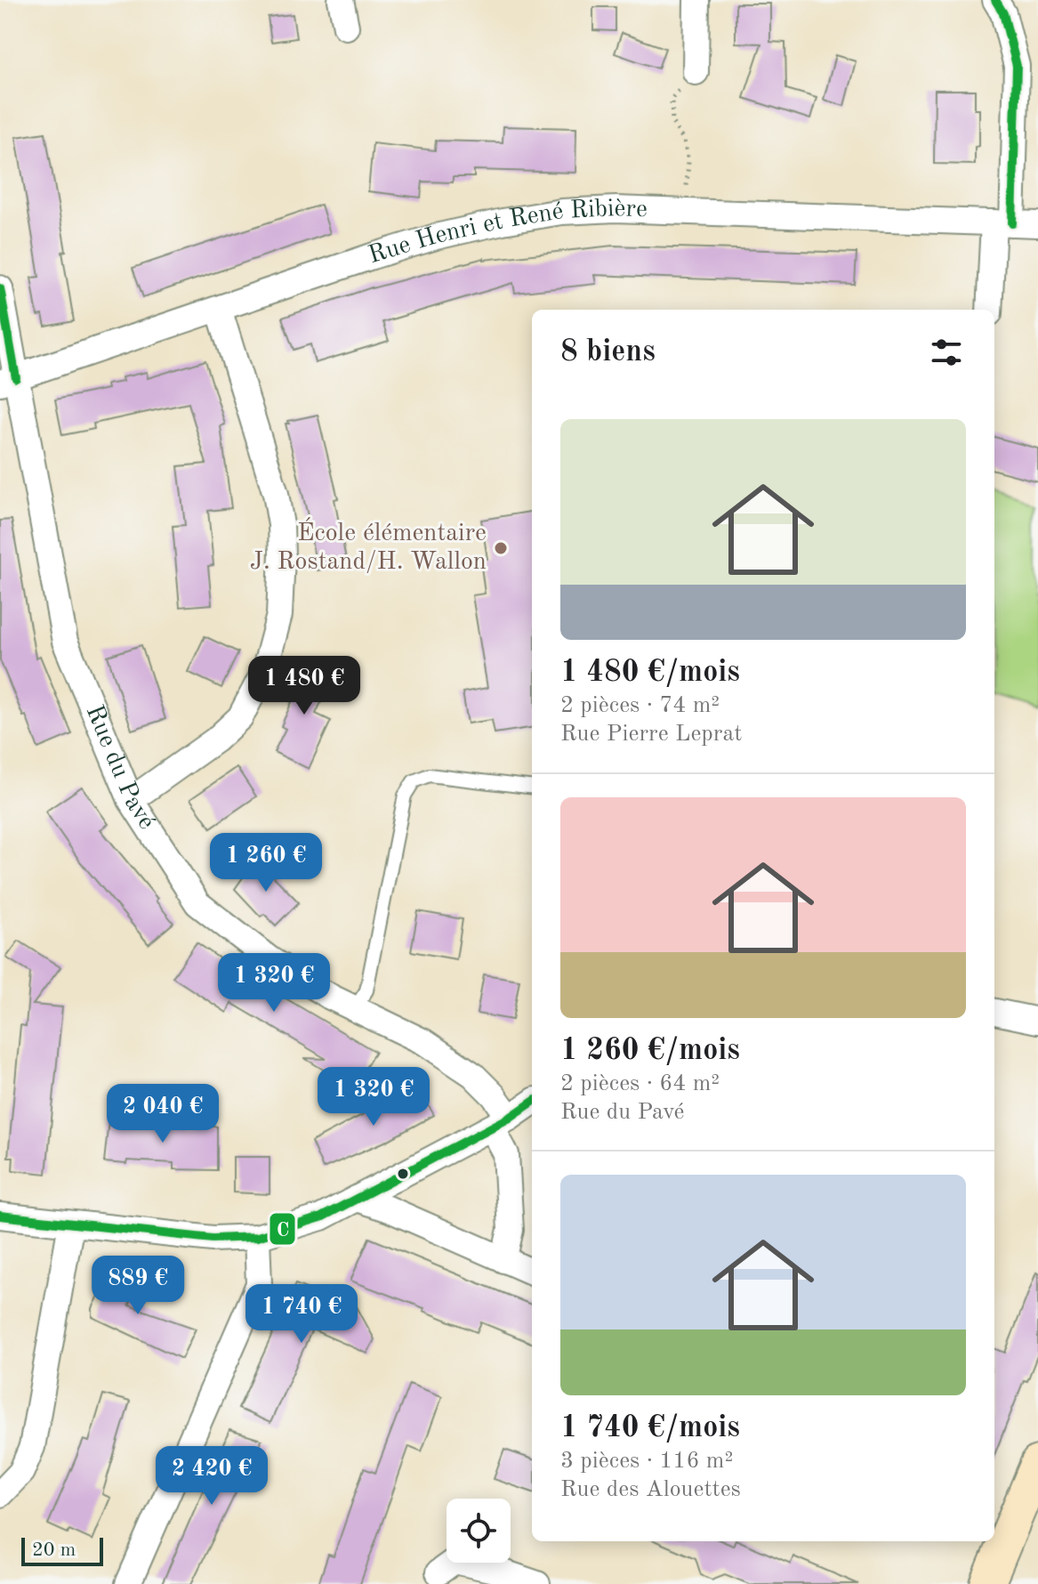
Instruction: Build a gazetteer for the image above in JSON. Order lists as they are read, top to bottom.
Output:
{
  "streets": {
    "street": ["Rue Henri et René Ribière", "Rue du Pavé"]
  },
  "crossings": [
    ["Rue Henri et René Ribière", "Rue du Pavé"]
  ],
  "places": ["École élémentaire J. Rostand/H. Wallon"],
  "lines": ["transit line C"],
  "scale_bar": "20 m",
  "page": {
    "heading": "8 biens",
    "list": [
      {
        "name": "1 480 €/mois",
        "note": "2 pièces · 74 m² · Rue Pierre Leprat"
      },
      {
        "name": "1 260 €/mois",
        "note": "2 pièces · 64 m² · Rue du Pavé"
      },
      {
        "name": "1 740 €/mois",
        "note": "3 pièces · 116 m² · Rue des Alouettes"
      }
    ],
    "price": [
      "1 480 €",
      "1 260 €",
      "1 320 €",
      "1 320 €",
      "2 040 €",
      "889 €",
      "1 740 €",
      "2 420 €"
    ],
    "scale": "20 m"
  }
}
